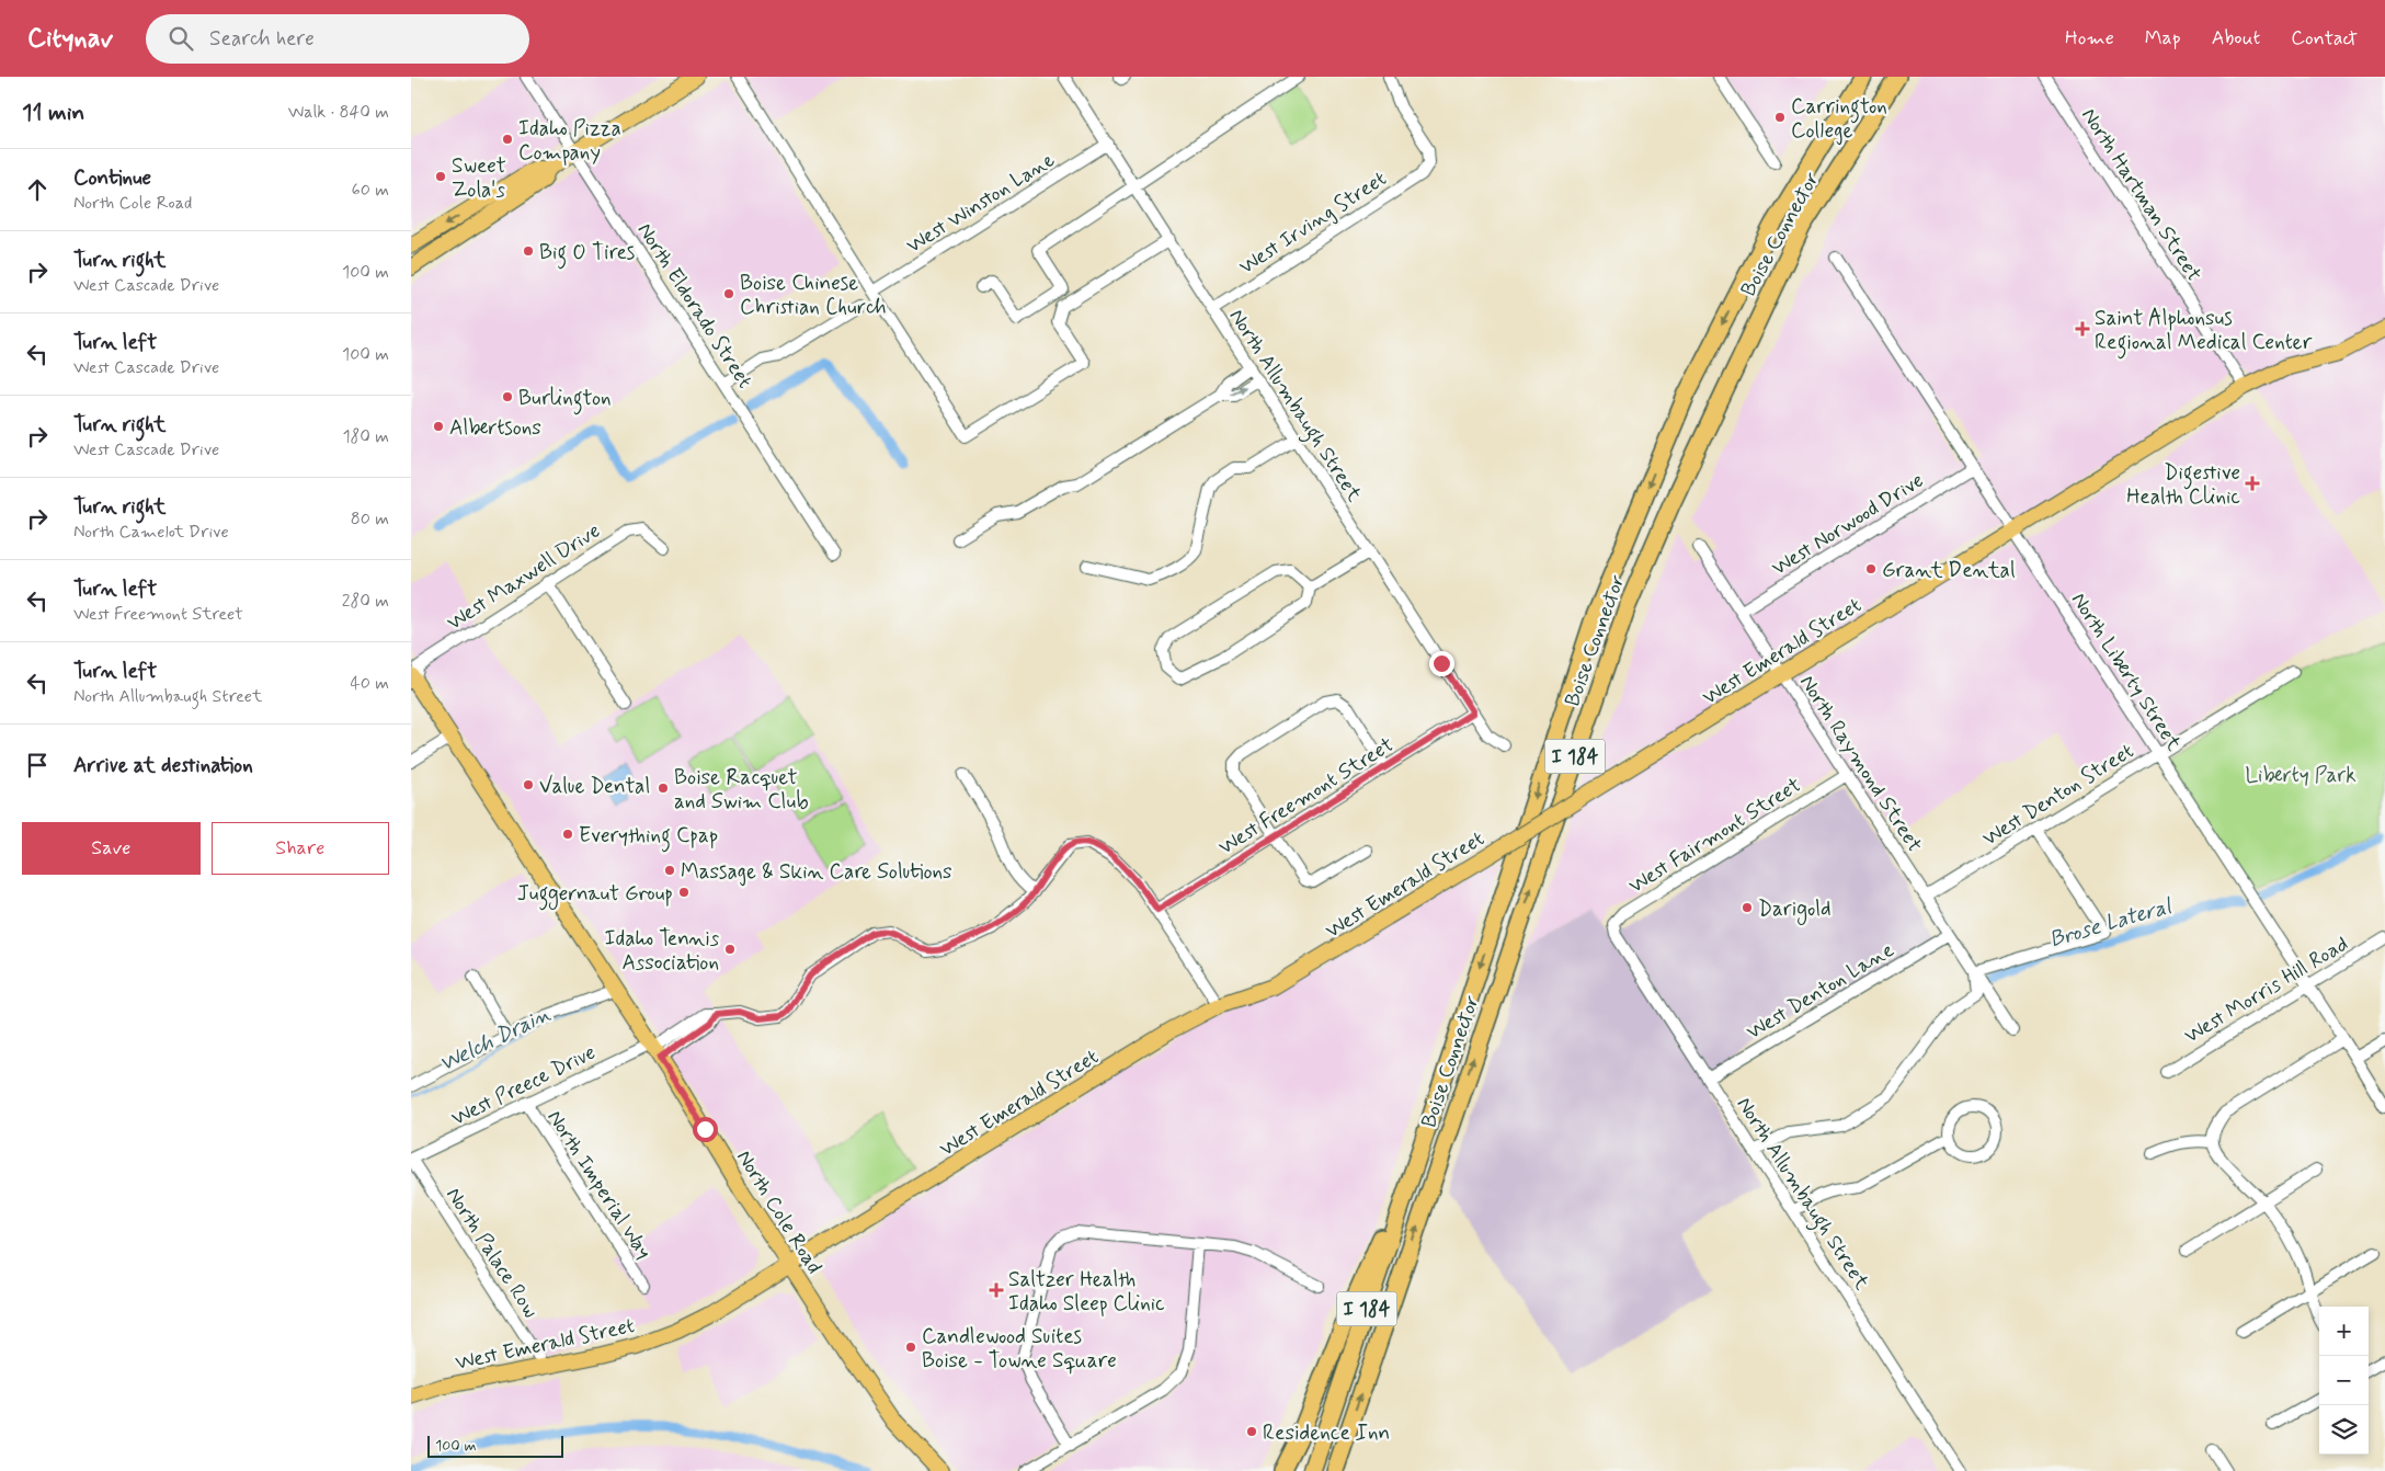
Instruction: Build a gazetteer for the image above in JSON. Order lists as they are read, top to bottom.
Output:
{
  "streets": {
    "highway": ["Boise Connector", "I 184"],
    "main road": ["West Emerald Street", "North Cole Road"],
    "street": [
      "North Hartman Street",
      "West Winston Lane",
      "West Irving Street",
      "North Eldorado Street",
      "North Allumbaugh Street",
      "West Norwood Drive",
      "West Maxwell Drive",
      "North Liberty Street",
      "North Raymond Street",
      "West Denton Street",
      "West Freemont Street",
      "West Fairmont Street",
      "West Morris Hill Road",
      "West Denton Lane",
      "West Preece Drive",
      "North Imperial Way",
      "North Palace Row"
    ]
  },
  "crossings": [
    ["North Hartman Street", "West Emerald Street"],
    ["West Winston Lane", "North Allumbaugh Street"],
    ["West Irving Street", "North Allumbaugh Street"],
    ["North Allumbaugh Street", "West Freemont Street"],
    ["North Allumbaugh Street", "West Fairmont Street"],
    ["North Allumbaugh Street", "West Denton Lane"],
    ["West Norwood Drive", "North Liberty Street"],
    ["West Norwood Drive", "North Raymond Street"],
    ["West Maxwell Drive", "North Cole Road"],
    ["West Emerald Street", "North Liberty Street"],
    ["West Emerald Street", "North Raymond Street"],
    ["West Emerald Street", "North Cole Road"],
    ["West Emerald Street", "North Palace Row"],
    ["North Liberty Street", "West Denton Street"],
    ["North Liberty Street", "West Morris Hill Road"],
    ["North Raymond Street", "West Denton Street"],
    ["North Raymond Street", "West Fairmont Street"],
    ["North Raymond Street", "West Denton Lane"],
    ["West Preece Drive", "North Imperial Way"],
    ["West Preece Drive", "North Cole Road"],
    ["West Preece Drive", "North Palace Row"]
  ],
  "water": ["Brose Lateral", "Welch Drain"],
  "parks": ["Liberty Park"],
  "places": {
    "other": [
      "Carrington College",
      "Idaho Pizza Company",
      "Sweet Zola's",
      "Big O Tires",
      "Boise Chinese Christian Church",
      "Burlington",
      "Albertsons",
      "Grant Dental",
      "Value Dental",
      "Boise Racquet and Swim Club",
      "Everything Cpap",
      "Massage & Skin Care Solutions",
      "Juggernaut Group",
      "Darigold",
      "Idaho Tennis Association",
      "Candlewood Suites Boise - Towne Square",
      "Residence Inn"
    ],
    "health": ["Saint Alphonsus Regional Medical Center", "Digestive Health Clinic", "Saltzer Health Idaho Sleep Clinic"]
  },
  "scale_bar": "100 m",
  "page": {
    "header": "Citynav",
    "search": "Search here",
    "nav": [
      "Home",
      "Map",
      "About",
      "Contact"
    ],
    "heading": ["11 min", "Walk · 840 m"],
    "list": [
      ["Continue", "North Cole Road", "60 m"],
      ["Turn right", "West Cascade Drive", "100 m"],
      ["Turn left", "West Cascade Drive", "100 m"],
      ["Turn right", "West Cascade Drive", "180 m"],
      ["Turn right", "North Camelot Drive", "80 m"],
      ["Turn left", "West Freemont Street", "280 m"],
      ["Turn left", "North Allumbaugh Street", "40 m"],
      "Arrive at destination"
    ],
    "buttons": ["Save", "Share"],
    "map_buttons": ["+", "−"],
    "scale": "100 m"
  }
}
